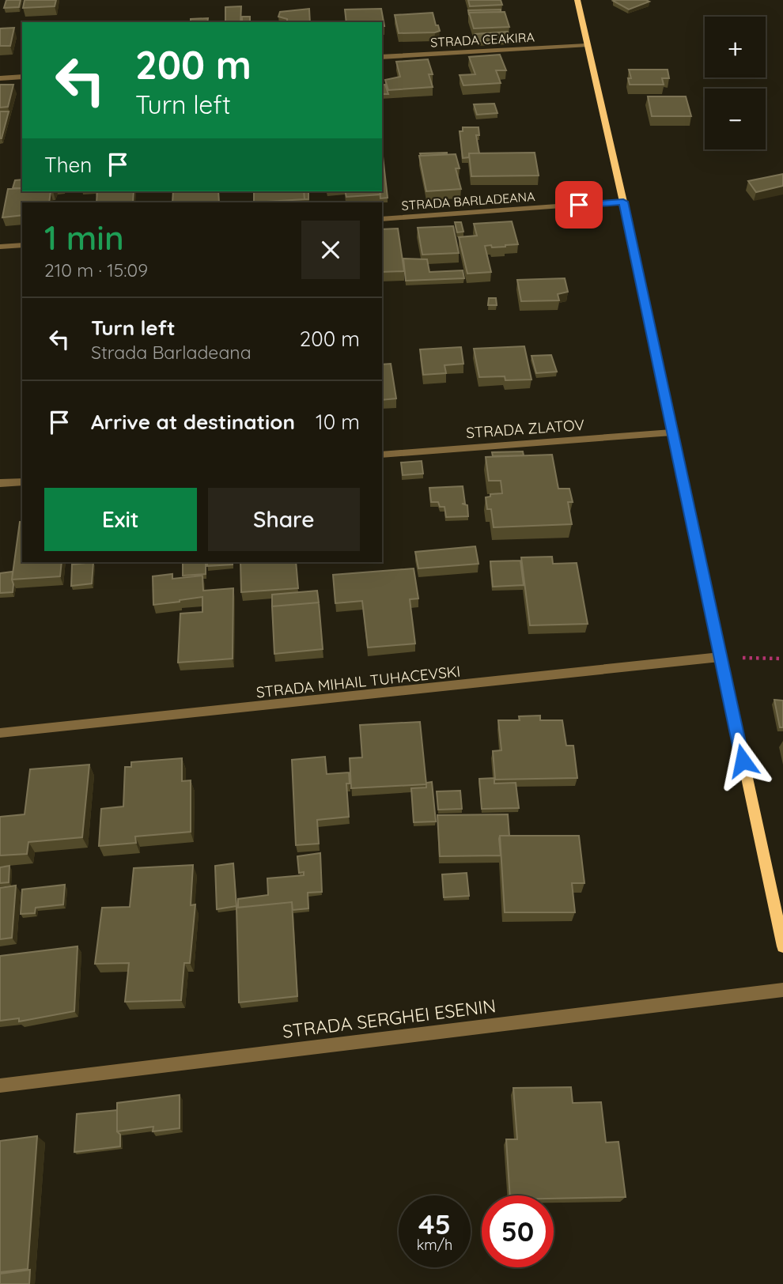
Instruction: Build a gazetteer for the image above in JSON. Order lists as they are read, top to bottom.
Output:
{
  "streets": {
    "street": [
      "STRADA CEAKIRA",
      "STRADA BARLADEANA",
      "STRADA ZLATOV",
      "STRADA MIHAIL TUHACEVSKI",
      "STRADA SERGHEI ESENIN"
    ]
  },
  "page": {
    "map_buttons": ["+", "−"],
    "turn": ["200 m", "Turn left"],
    "then": "Then",
    "heading": ["1 min", "210 m · 15:09"],
    "list": [
      {
        "name": "Turn left",
        "note": "Strada Barladeana",
        "value": "200 m"
      },
      {
        "name": "Arrive at destination",
        "value": "10 m"
      }
    ],
    "buttons": ["Exit", "Share"],
    "speed": "45 km/h",
    "limit": "50"
  }
}
